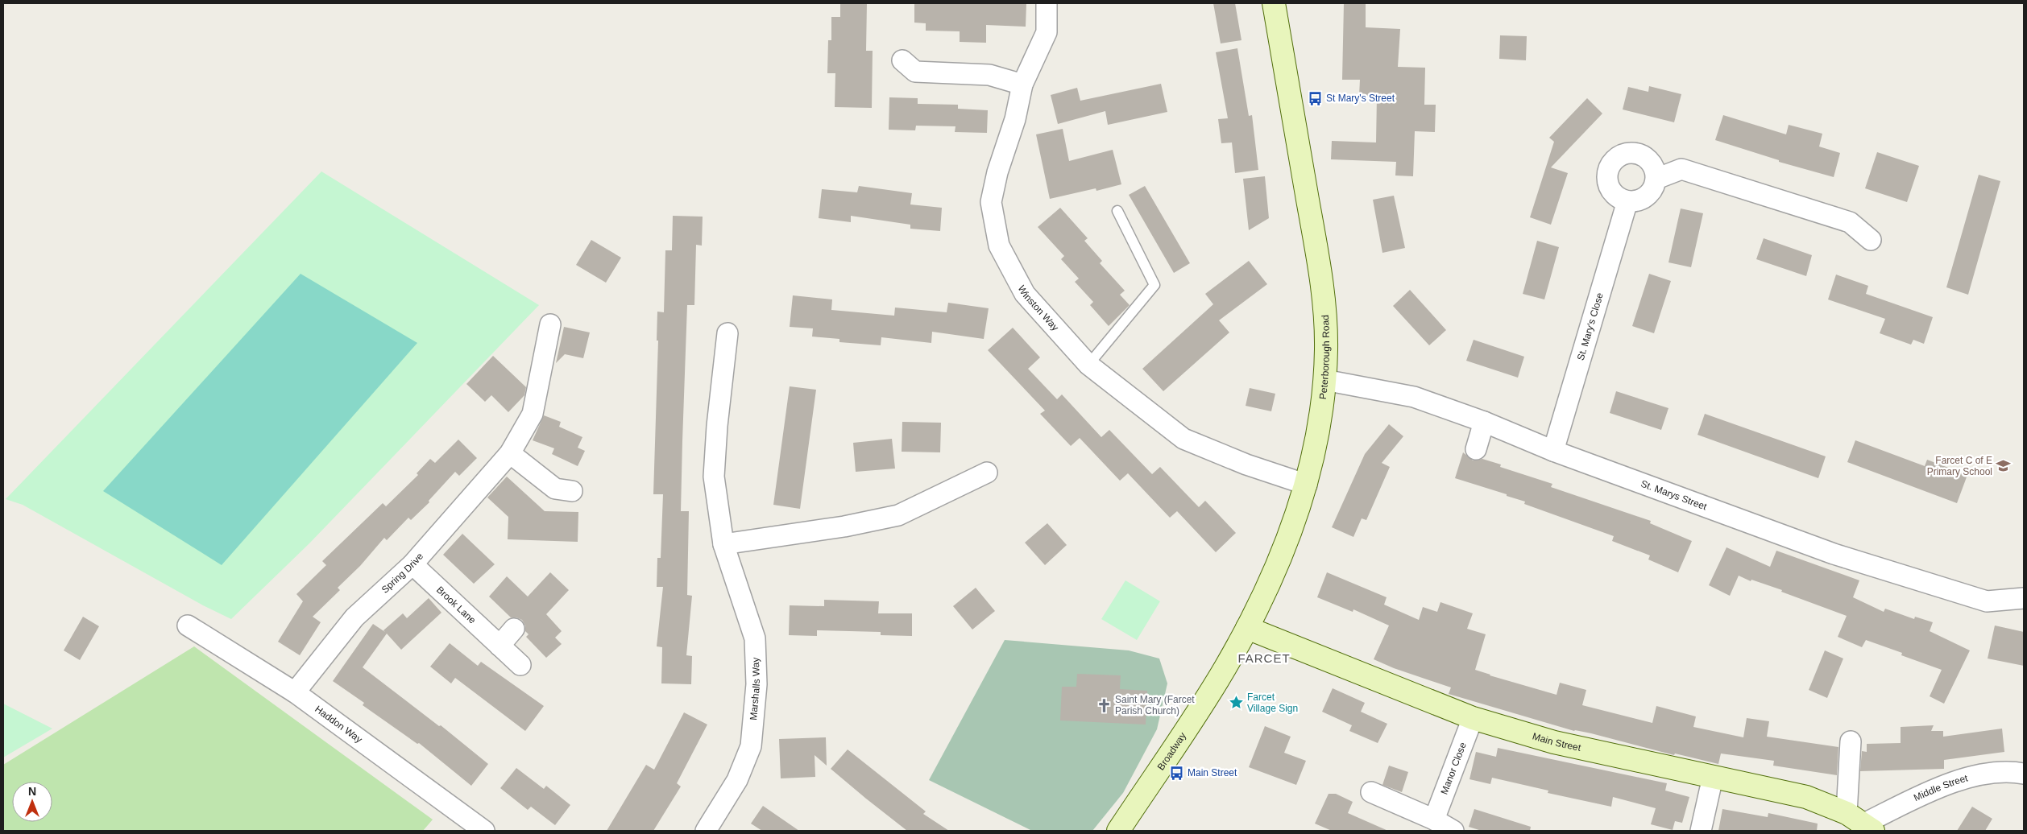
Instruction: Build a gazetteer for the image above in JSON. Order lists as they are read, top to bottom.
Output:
{
  "streets": {
    "main road": ["Peterborough Road", "Main Street", "Broadway"],
    "street": [
      "Winston Way",
      "St. Mary's Close",
      "St. Marys Street",
      "Spring Drive",
      "Brook Lane",
      "Marshalls Way",
      "Haddon Way",
      "Manor Close",
      "Middle Street"
    ]
  },
  "crossings": [
    ["Winston Way", "Peterborough Road"],
    ["St. Mary's Close", "St. Marys Street"],
    ["Peterborough Road", "St. Marys Street"],
    ["Peterborough Road", "Main Street"],
    ["Peterborough Road", "Broadway"],
    ["Spring Drive", "Brook Lane"],
    ["Spring Drive", "Haddon Way"],
    ["Main Street", "Broadway"],
    ["Main Street", "Manor Close"],
    ["Main Street", "Middle Street"]
  ],
  "districts": ["FARCET"],
  "places": {
    "bus stop": ["St Mary's Street", "Main Street"],
    "school or university": ["Farcet C of E Primary School"],
    "place": ["Farcet Village Sign"],
    "church": ["Saint Mary (Farcet Parish Church)"]
  },
  "north": "top"
}
